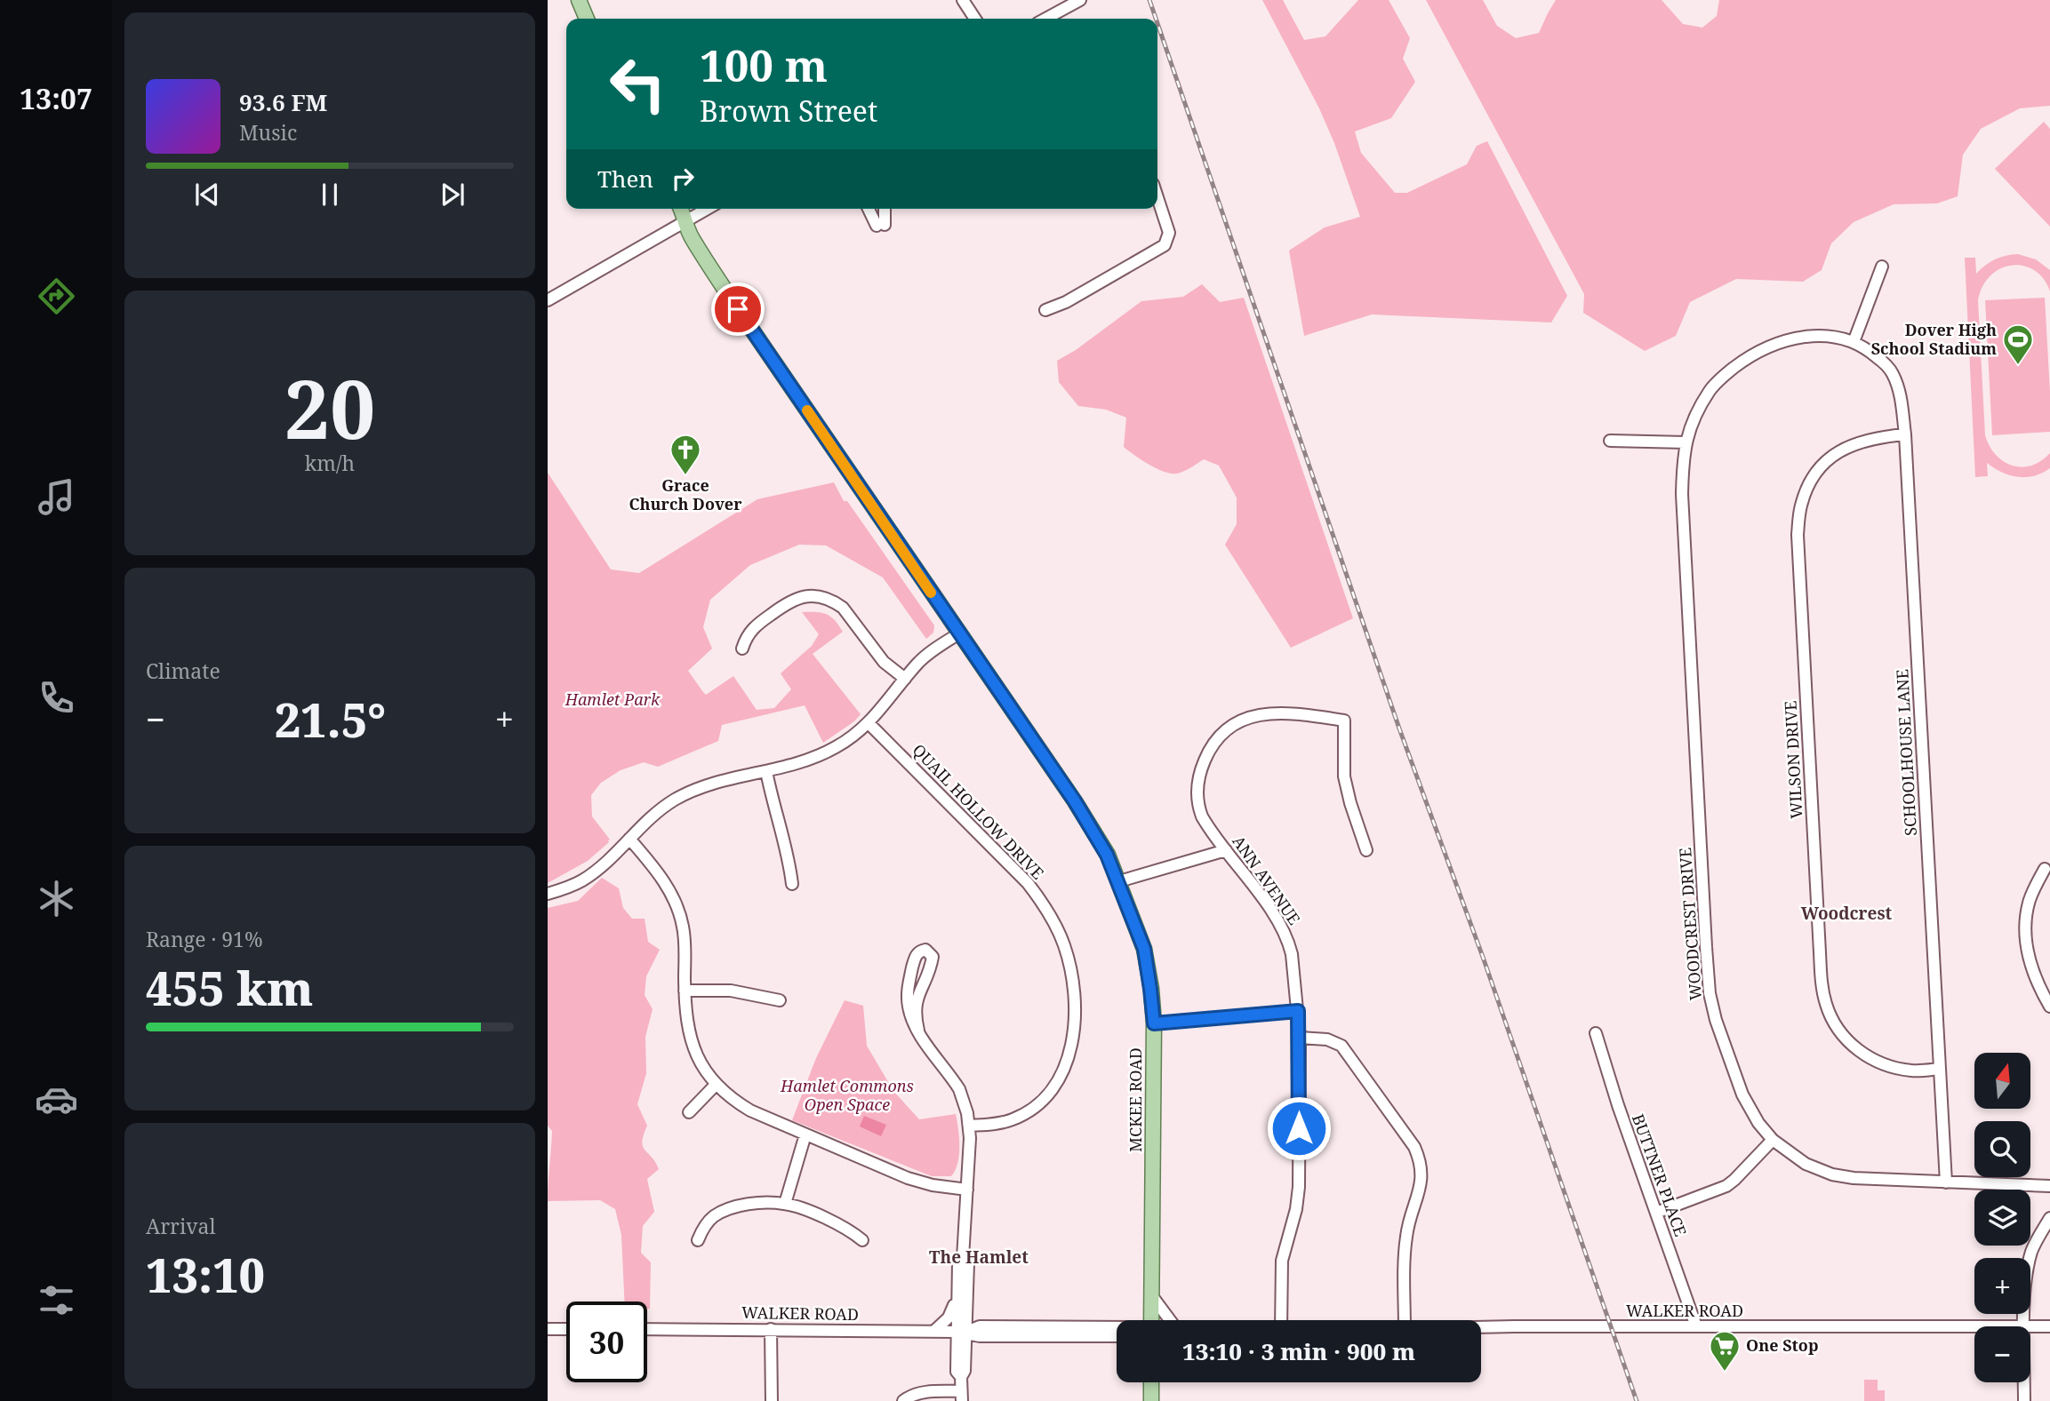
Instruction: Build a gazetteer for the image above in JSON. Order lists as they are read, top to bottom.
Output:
{
  "streets": {
    "main road": ["MCKEE ROAD"],
    "street": [
      "SCHOOLHOUSE LANE",
      "WILSON DRIVE",
      "QUAIL HOLLOW DRIVE",
      "ANN AVENUE",
      "WOODCREST DRIVE",
      "BUTTNER PLACE",
      "WALKER ROAD"
    ]
  },
  "crossings": [
    ["SCHOOLHOUSE LANE", "WILSON DRIVE"],
    ["SCHOOLHOUSE LANE", "WOODCREST DRIVE"],
    ["BUTTNER PLACE", "WALKER ROAD"]
  ],
  "districts": ["Woodcrest", "The Hamlet"],
  "parks": ["Hamlet Park", "Hamlet Commons Open Space"],
  "places": {
    "sports": ["Dover High School Stadium"],
    "church": ["Grace Church Dover"],
    "supermarket": ["One Stop"]
  },
  "north": "top",
  "page": {
    "tabs": "13:07",
    "turn": ["100 m", "Brown Street"],
    "song": ["93.6 FM", "Music"],
    "then": "Then",
    "tile": [
      ["20", "km/h"],
      "Climate",
      ["Range · 91%", "455 km"],
      ["Arrival", "13:10"]
    ],
    "heat": ["−", "21.5°", "+"],
    "map_buttons": ["+", "−"],
    "limit": "30",
    "trip": "13:10 · 3 min · 900 m"
  }
}
